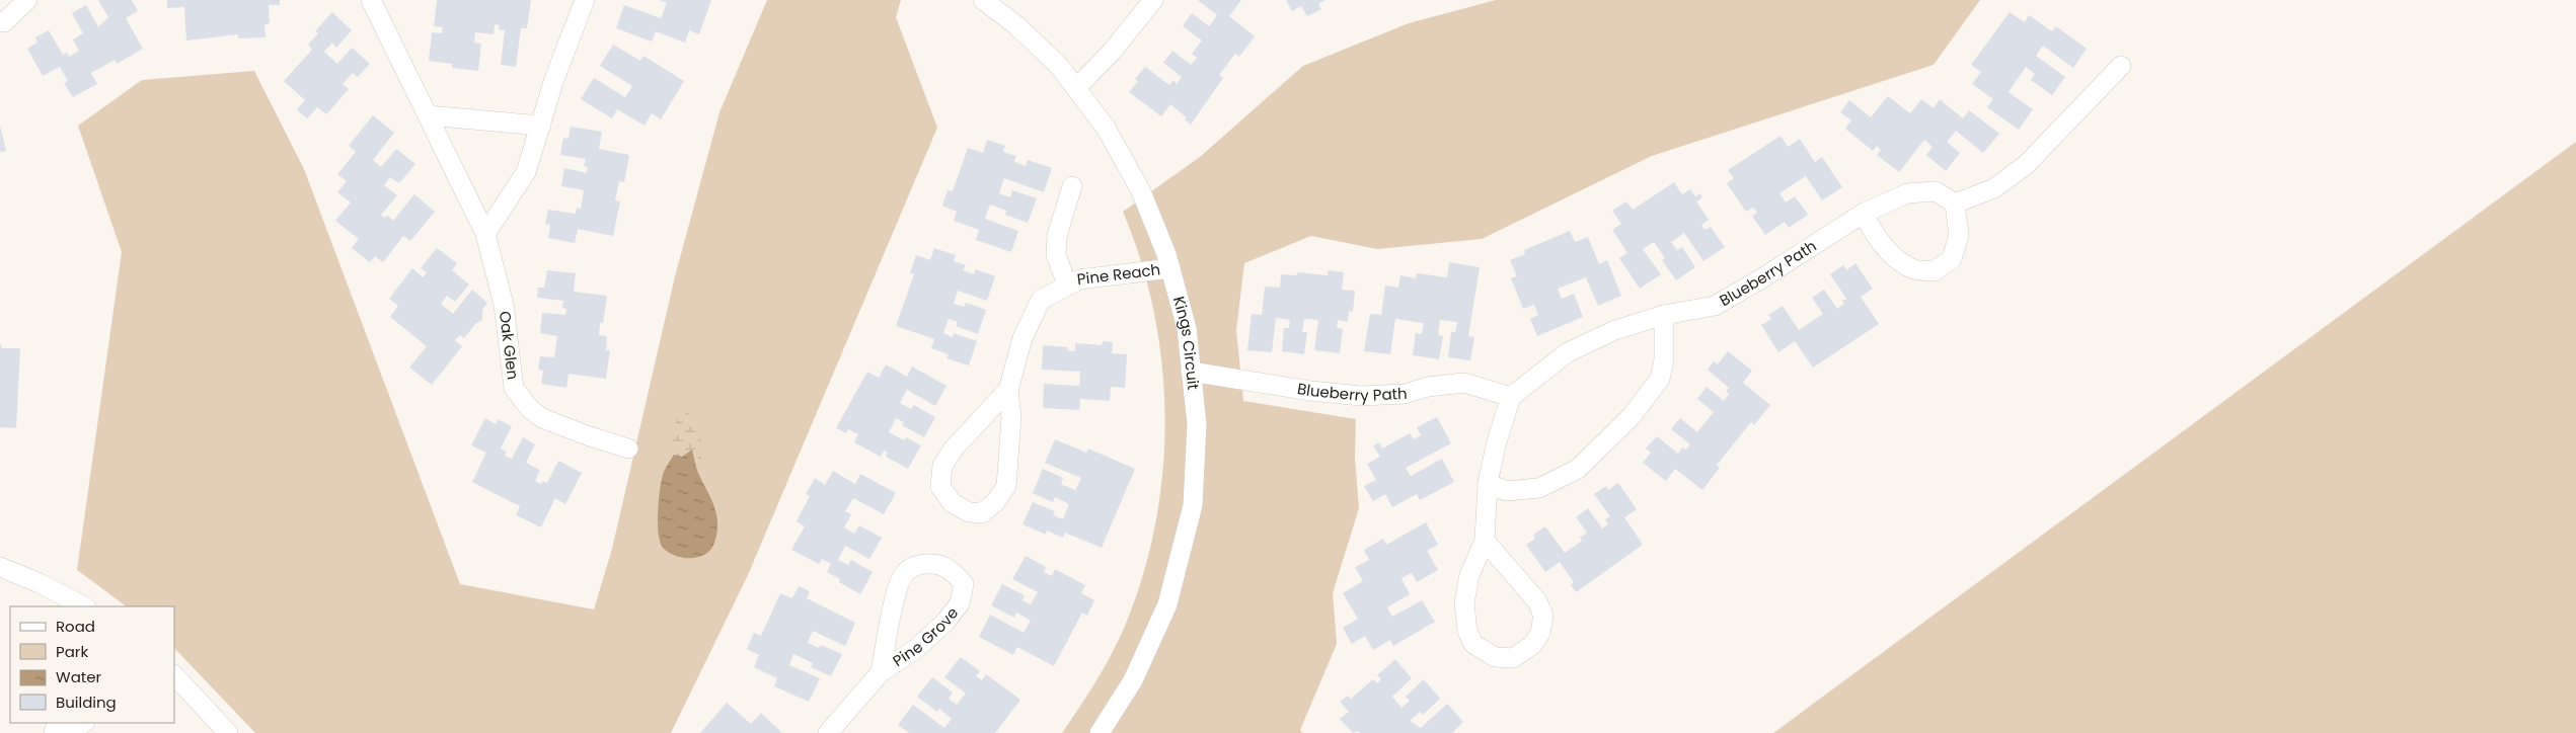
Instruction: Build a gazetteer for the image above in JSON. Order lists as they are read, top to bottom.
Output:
{
  "streets": {
    "street": [
      "Blueberry Path",
      "Pine Reach",
      "Kings Circuit",
      "Oak Glen",
      "Pine Grove"
    ]
  },
  "crossings": [
    ["Blueberry Path", "Kings Circuit"],
    ["Pine Reach", "Kings Circuit"]
  ],
  "legend": [
    "Road",
    "Park",
    "Water",
    "Building"
  ]
}
